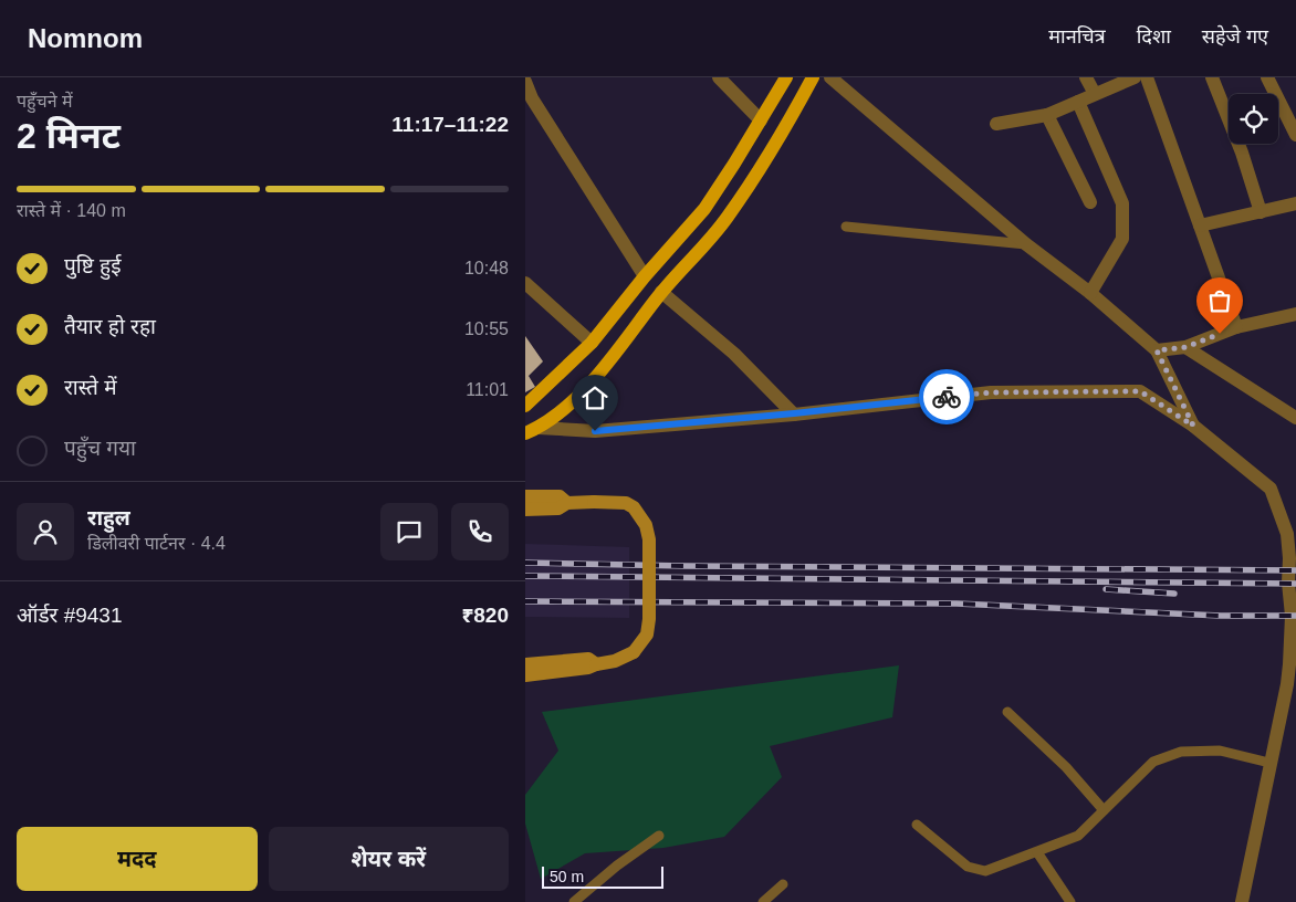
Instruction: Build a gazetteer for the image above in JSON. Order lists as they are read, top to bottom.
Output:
{
  "scale_bar": "50 m",
  "page": {
    "header": "Nomnom",
    "nav": ["मानचित्र", "दिशा", "सहेजे गए"],
    "heading": ["2 मिनट", "पहुँचने में", "11:17–11:22"],
    "panel": [
      "राहुल",
      "डिलीवरी पार्टनर · 4.4",
      "ऑर्डर #9431",
      "₹820"
    ],
    "bar": "रास्ते में · 140 m",
    "list": [
      ["पुष्टि हुई", "10:48"],
      ["तैयार हो रहा", "10:55"],
      ["रास्ते में", "11:01"],
      "पहुँच गया"
    ],
    "buttons": ["मदद", "शेयर करें"],
    "scale": "50 m"
  }
}
